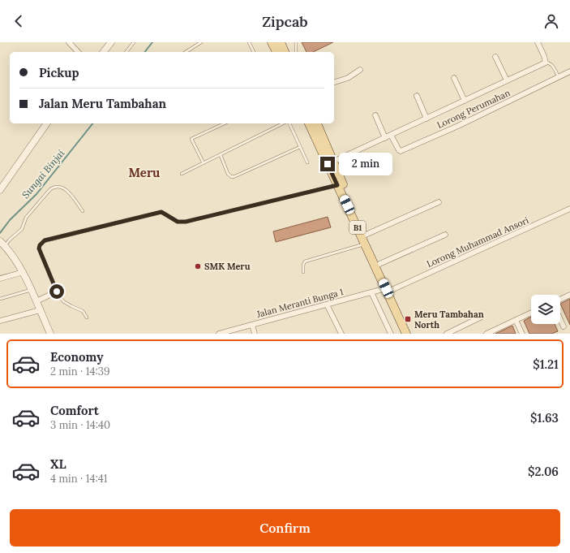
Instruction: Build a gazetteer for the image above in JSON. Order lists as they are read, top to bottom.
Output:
{
  "streets": {
    "main road": ["B1"],
    "street": ["Lorong Perumahan", "Lorong Muhammad Ansori", "Jalan Meranti Bunga 1"]
  },
  "crossings": [
    ["B1", "Lorong Muhammad Ansori"],
    ["B1", "Jalan Meranti Bunga 1"],
    ["Lorong Muhammad Ansori", "Jalan Meranti Bunga 1"]
  ],
  "districts": ["Meru"],
  "water": ["Sungai Binjai"],
  "places": {
    "other": ["SMK Meru"],
    "transit": ["Meru Tambahan North"]
  },
  "page": {
    "header": "Zipcab",
    "banner": ["Pickup", "Jalan Meru Tambahan"],
    "bubble": "2 min",
    "list": [
      {
        "name": "Economy",
        "note": "2 min · 14:39",
        "value": "$1.21"
      },
      {
        "name": "Comfort",
        "note": "3 min · 14:40",
        "value": "$1.63"
      },
      {
        "name": "XL",
        "note": "4 min · 14:41",
        "value": "$2.06"
      }
    ],
    "buttons": "Confirm"
  }
}
